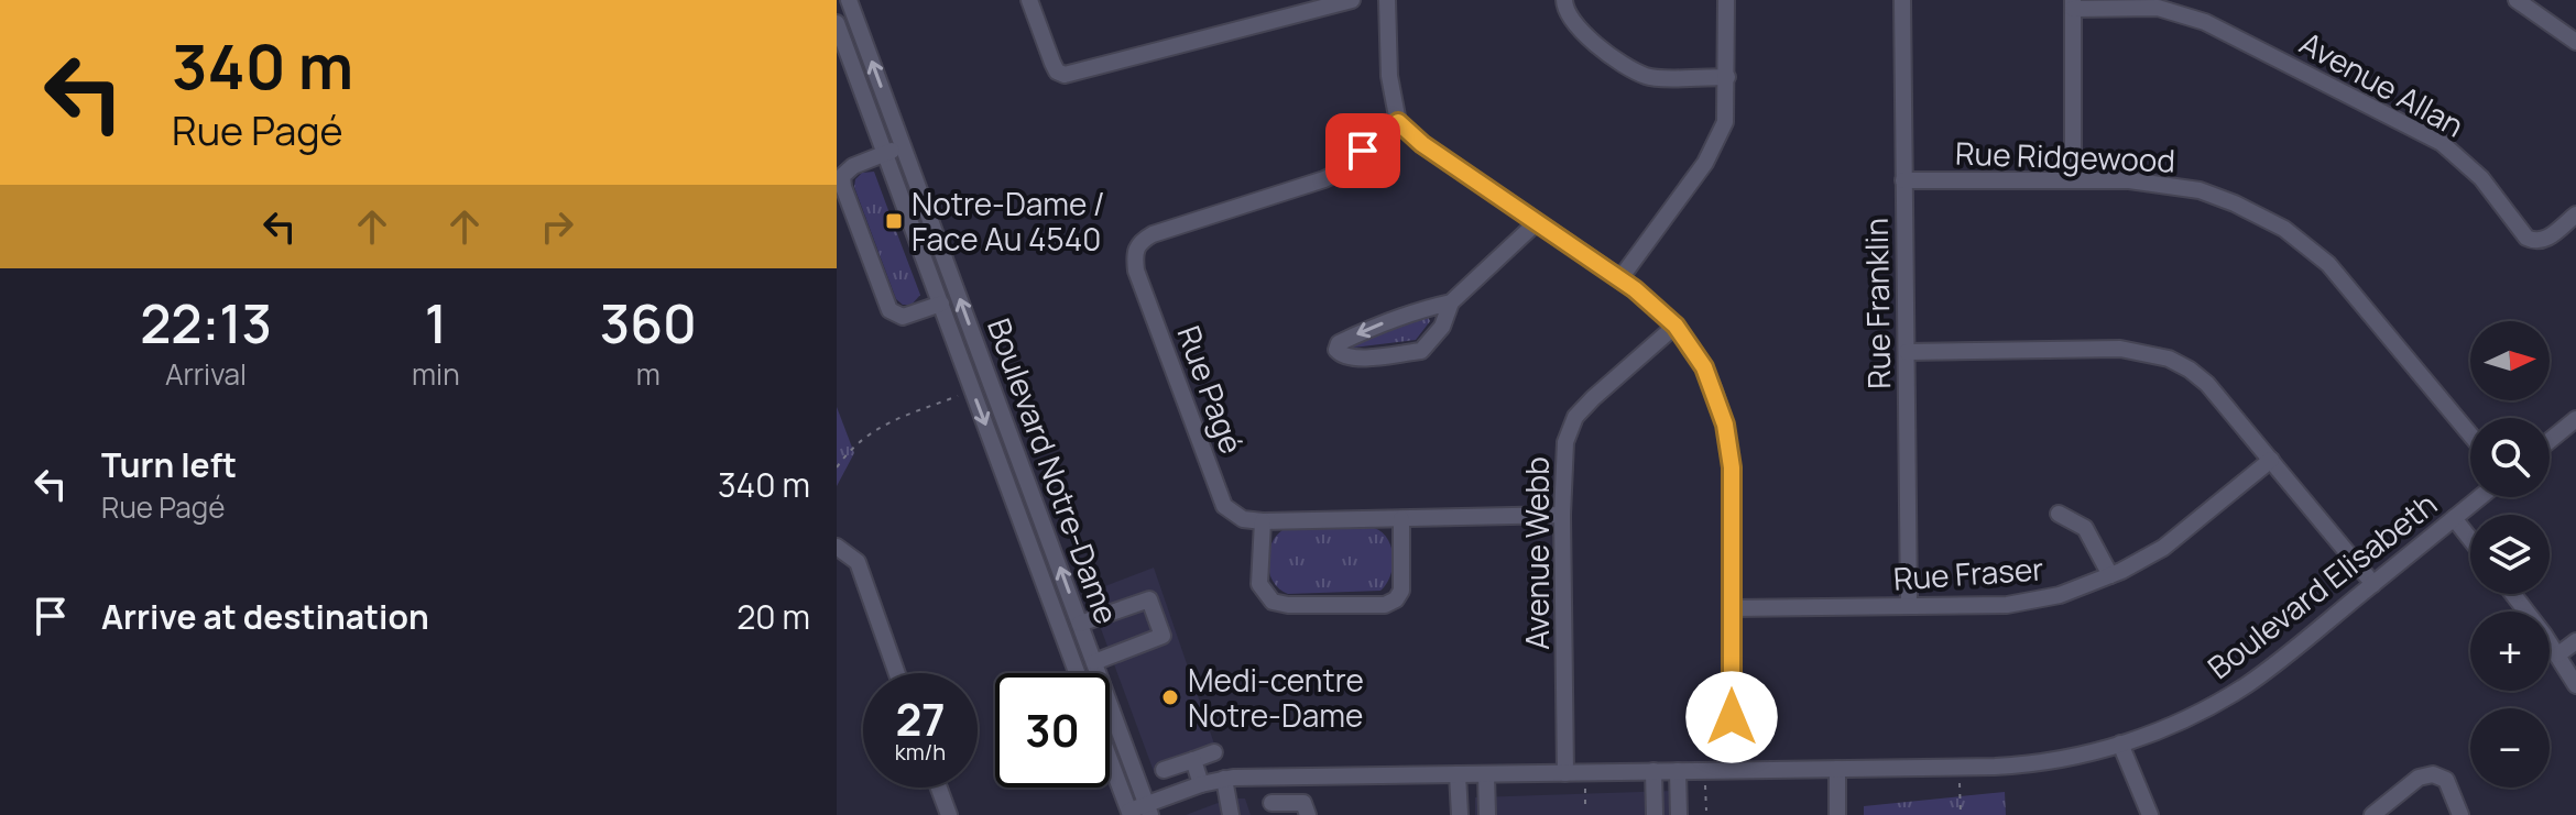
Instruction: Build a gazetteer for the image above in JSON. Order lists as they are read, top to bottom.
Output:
{
  "streets": {
    "street": [
      "Avenue Allan",
      "Rue Ridgewood",
      "Rue Franklin",
      "Rue Pagé",
      "Boulevard Notre-Dame",
      "Avenue Webb",
      "Rue Fraser",
      "Boulevard Elisabeth"
    ]
  },
  "crossings": [
    ["Rue Ridgewood", "Rue Franklin"],
    ["Rue Franklin", "Rue Fraser"],
    ["Rue Pagé", "Avenue Webb"],
    ["Boulevard Notre-Dame", "Boulevard Elisabeth"],
    ["Avenue Webb", "Boulevard Elisabeth"]
  ],
  "places": {
    "transit": ["Notre-Dame / Face Au 4540"],
    "other": ["Medi-centre Notre-Dame"]
  },
  "north": "right",
  "page": {
    "turn": ["340 m", "Rue Pagé"],
    "eta": [
      "22:13",
      "Arrival",
      "1",
      "min",
      "360",
      "m"
    ],
    "map_buttons": ["+", "−"],
    "list": [
      {
        "name": "Turn left",
        "note": "Rue Pagé",
        "value": "340 m"
      },
      {
        "name": "Arrive at destination",
        "value": "20 m"
      }
    ],
    "speed": "27 km/h",
    "limit": "30"
  }
}
